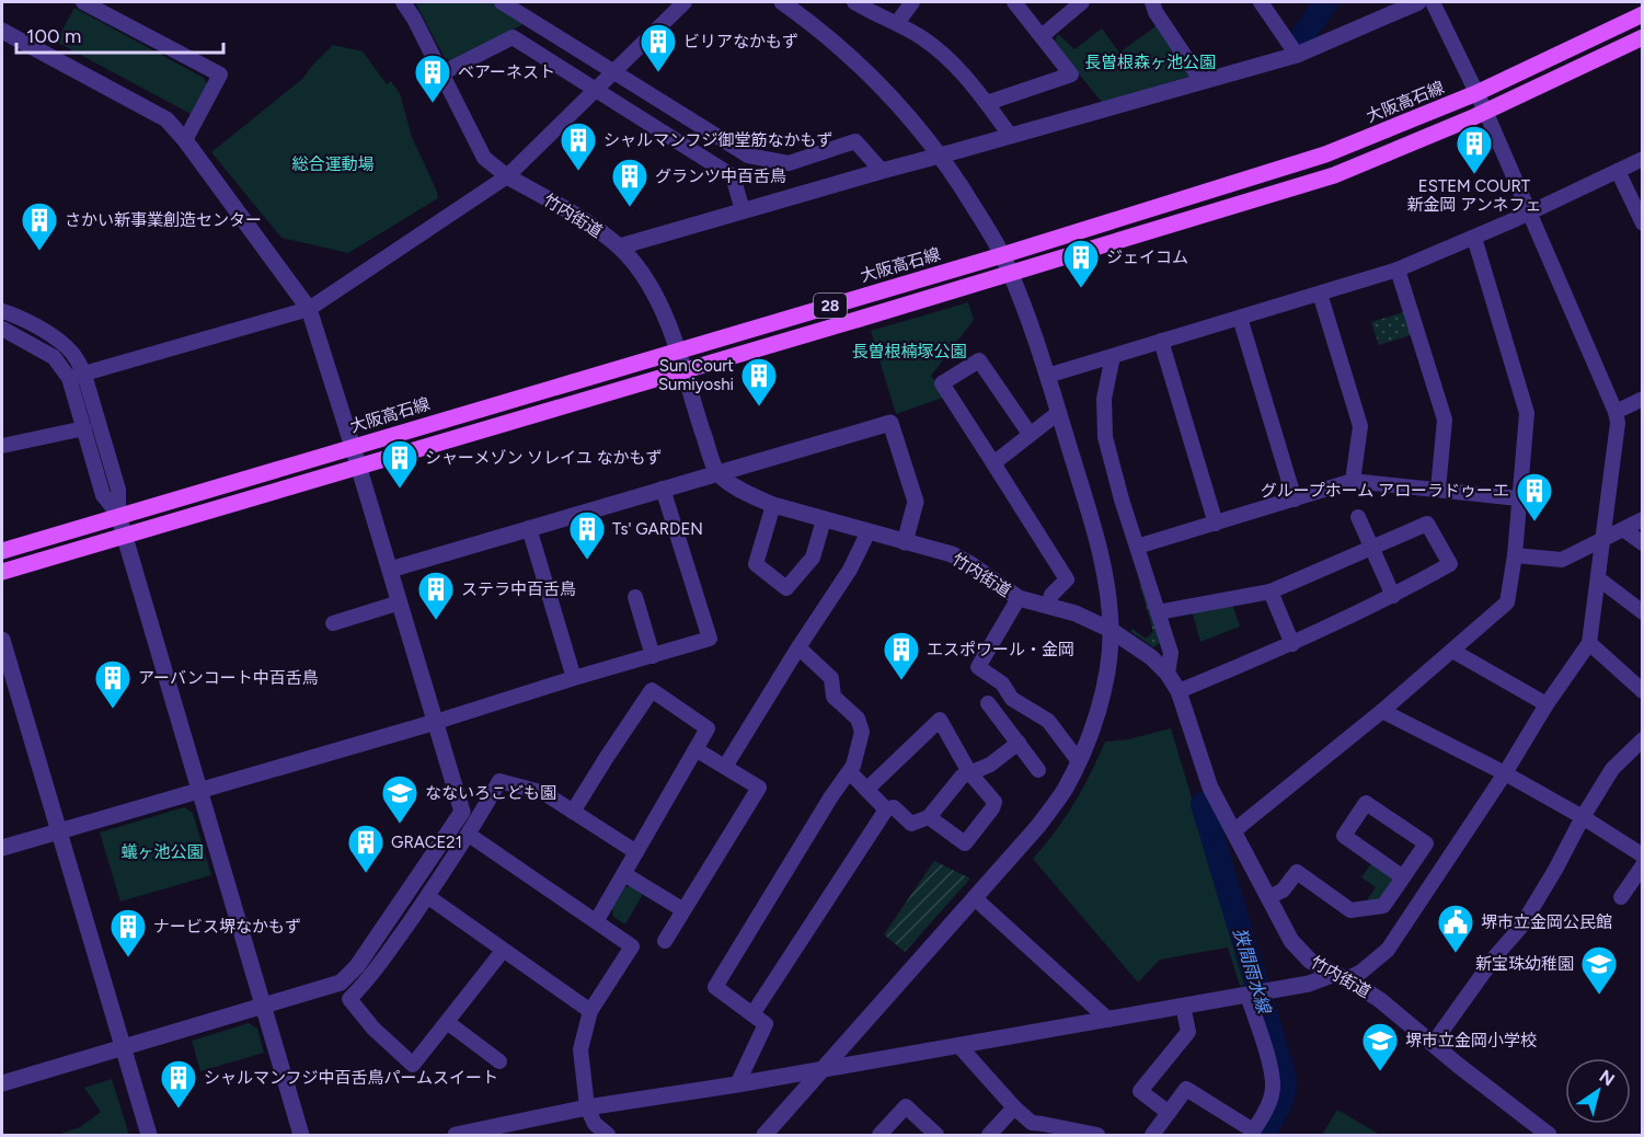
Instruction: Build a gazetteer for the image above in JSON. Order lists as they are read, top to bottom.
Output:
{
  "streets": {
    "main road": ["大阪高石線", "28"],
    "street": ["竹内街道"]
  },
  "crossings": [
    ["大阪高石線", "竹内街道"],
    ["竹内街道", "28"]
  ],
  "water": ["狭間雨水線"],
  "parks": [
    "長曽根森ヶ池公園",
    "総合運動場",
    "長曽根楠塚公園",
    "蟻ヶ池公園"
  ],
  "places": {
    "building": [
      "ビリアなかもず",
      "ベアーネスト",
      "シャルマンフジ御堂筋なかもず",
      "ESTEM COURT 新金岡 アンネフェ",
      "グランツ中百舌鳥",
      "さかい新事業創造センター",
      "ジェイコム",
      "Sun Court Sumiyoshi",
      "シャーメゾン ソレイユ なかもず",
      "グループホーム アローラドゥーエ",
      "Ts' GARDEN",
      "ステラ中百舌鳥",
      "エスポワール・金岡",
      "アーバンコート中百舌鳥",
      "GRACE21",
      "ナービス堺なかもず",
      "シャルマンフジ中百舌鳥パームスイート"
    ],
    "school or university": ["なないろこども園", "新宝珠幼稚園", "堺市立金岡小学校"],
    "public building": ["堺市立金岡公民館"]
  },
  "scale_bar": "100 m",
  "north": "top right"
}
